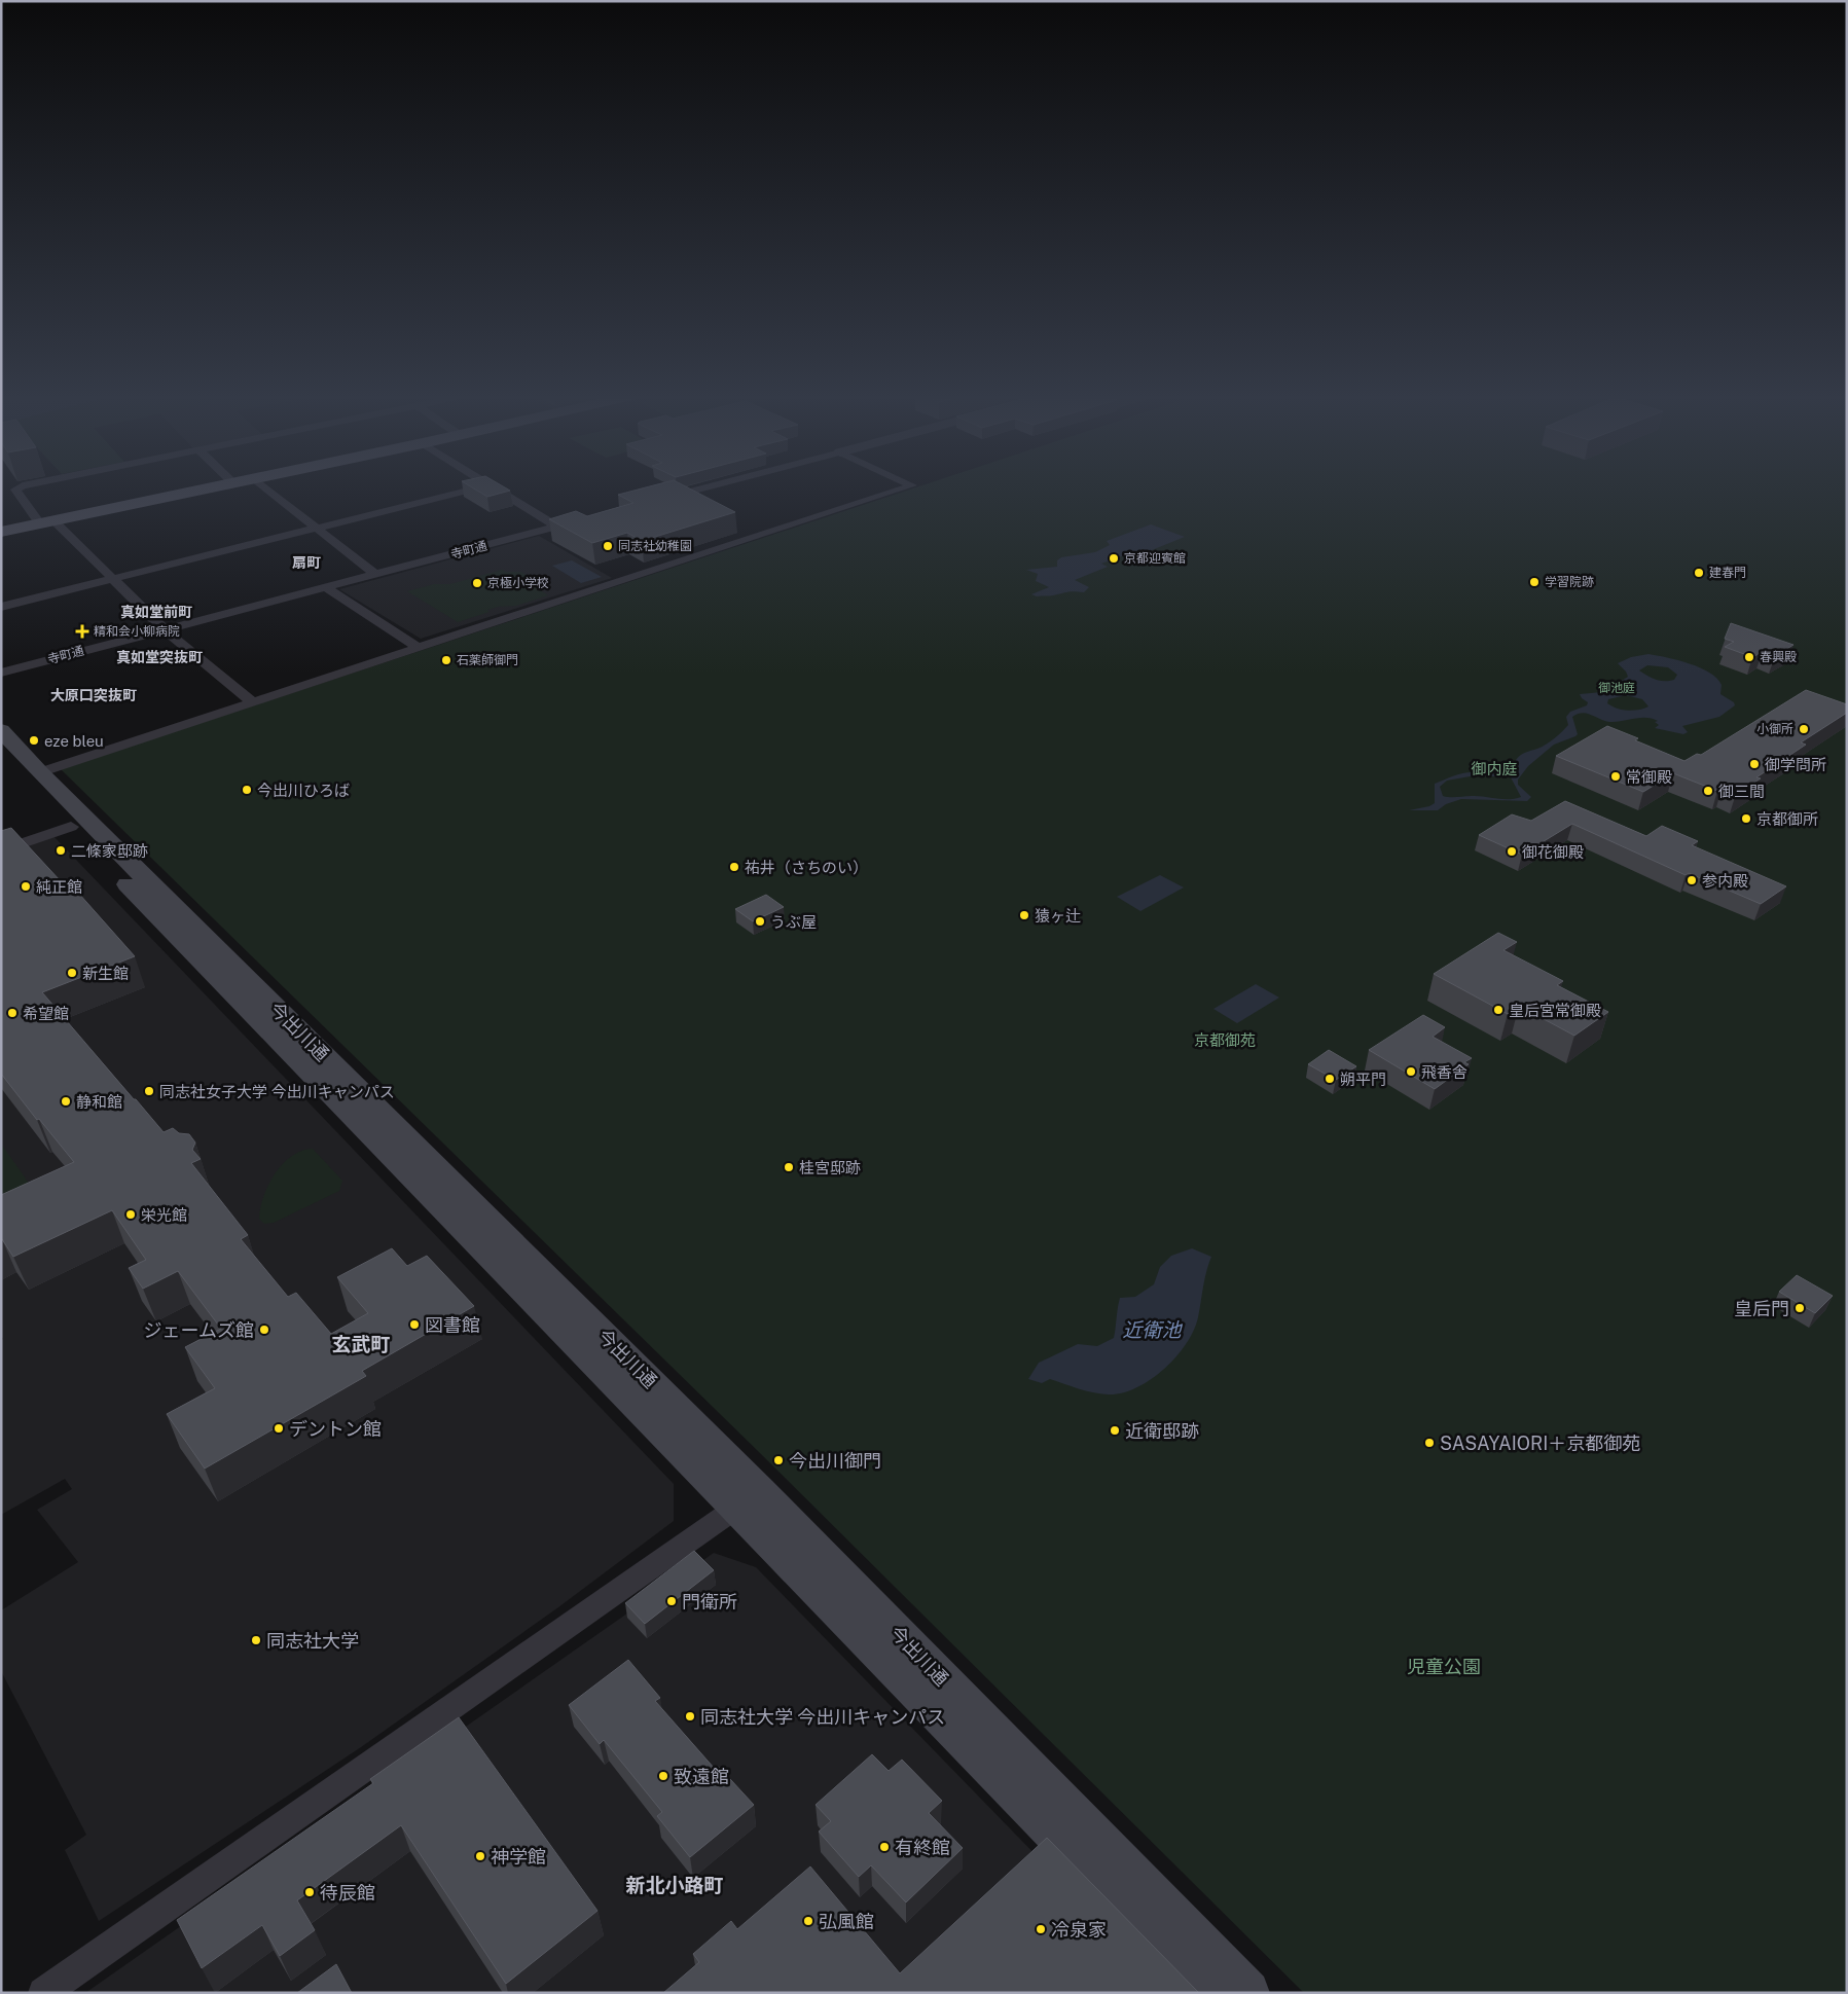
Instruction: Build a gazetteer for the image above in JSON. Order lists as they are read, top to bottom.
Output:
{
  "streets": {
    "main road": ["今出川通"],
    "street": ["寺町通"]
  },
  "districts": [
    "扇町",
    "真如堂前町",
    "真如堂突抜町",
    "大原口突抜町",
    "玄武町",
    "新北小路町"
  ],
  "water": ["近衛池"],
  "parks": [
    "御池庭",
    "御内庭",
    "京都御苑",
    "児童公園"
  ],
  "places": {
    "other": [
      "同志社幼稚園",
      "京都迎賓館",
      "建春門",
      "学習院跡",
      "京極小学校",
      "春興殿",
      "石薬師御門",
      "小御所",
      "eze bleu",
      "御学問所",
      "常御殿",
      "今出川ひろば",
      "御三間",
      "京都御所",
      "二條家邸跡",
      "御花御殿",
      "祐井（さちのい）",
      "参内殿",
      "純正館",
      "猿ヶ辻",
      "うぶ屋",
      "新生館",
      "皇后宮常御殿",
      "希望館",
      "飛香舎",
      "朔平門",
      "同志社女子大学 今出川キャンパス",
      "静和館",
      "桂宮邸跡",
      "栄光館",
      "皇后門",
      "図書館",
      "ジェームズ館",
      "デントン館",
      "近衛邸跡",
      "SASAYAIORI＋京都御苑",
      "今出川御門",
      "門衛所",
      "同志社大学",
      "同志社大学 今出川キャンパス",
      "致遠館",
      "有終館",
      "神学館",
      "待辰館",
      "弘風館",
      "冷泉家"
    ],
    "health": ["精和会小柳病院"]
  }
}
